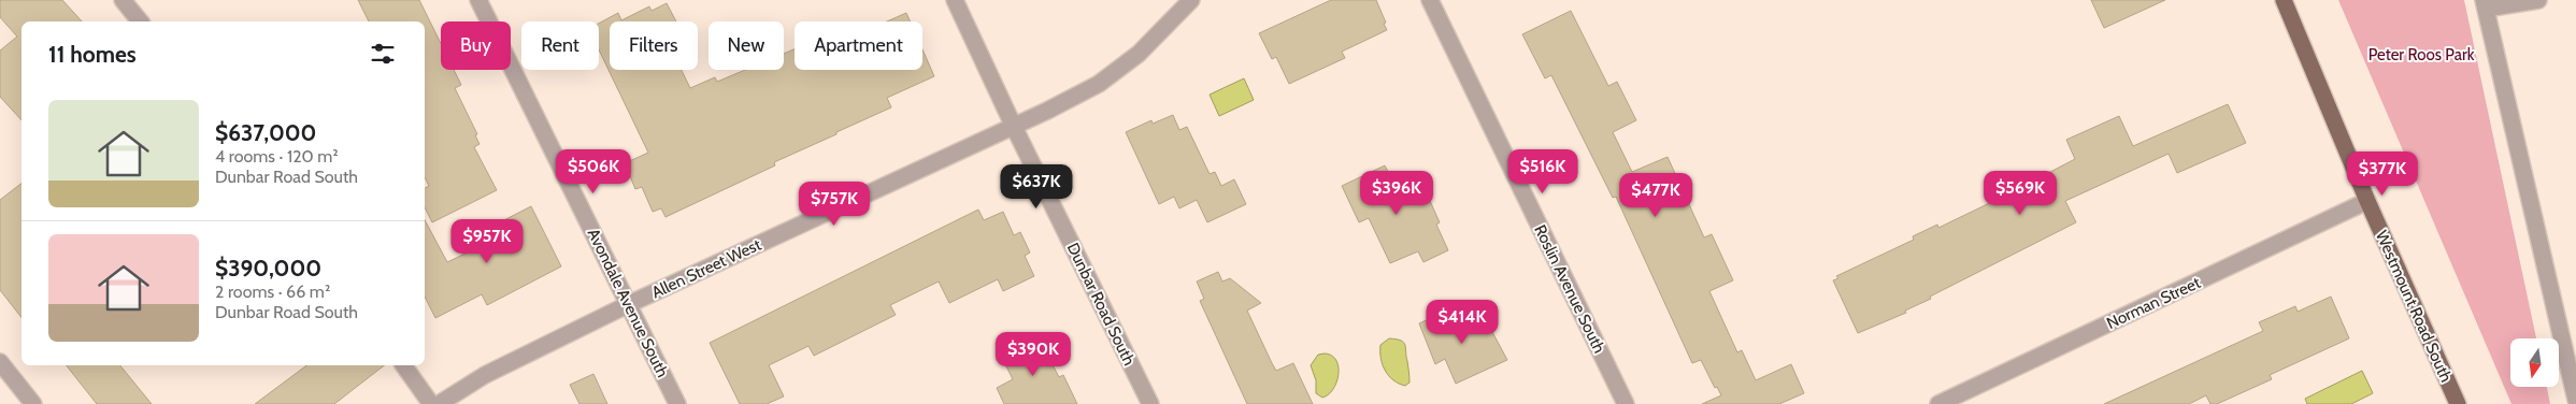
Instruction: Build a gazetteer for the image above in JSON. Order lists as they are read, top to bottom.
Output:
{
  "streets": {
    "main road": ["Westmount Road South"],
    "street": [
      "Allen Street West",
      "Roslin Avenue South",
      "Avondale Avenue South",
      "Norman Street",
      "Dunbar Road South"
    ]
  },
  "crossings": [
    ["Allen Street West", "Avondale Avenue South"],
    ["Allen Street West", "Dunbar Road South"],
    ["Norman Street", "Westmount Road South"]
  ],
  "parks": ["Peter Roos Park"],
  "north": "bottom",
  "page": {
    "chip": [
      "Buy",
      "Rent",
      "Filters",
      "New",
      "Apartment"
    ],
    "heading": "11 homes",
    "list": [
      {
        "name": "$637,000",
        "note": "4 rooms · 120 m² · Dunbar Road South"
      },
      {
        "name": "$390,000",
        "note": "2 rooms · 66 m² · Dunbar Road South"
      }
    ],
    "price": [
      "$506K",
      "$516K",
      "$377K",
      "$637K",
      "$396K",
      "$569K",
      "$477K",
      "$757K",
      "$957K",
      "$414K",
      "$390K"
    ]
  }
}
